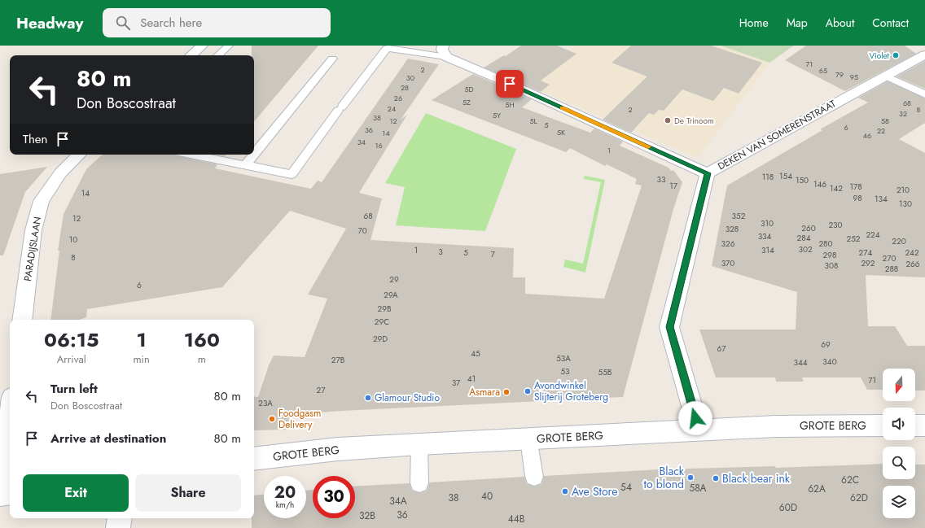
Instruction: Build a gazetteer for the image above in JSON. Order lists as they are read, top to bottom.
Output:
{
  "streets": {
    "street": ["DEKEN VAN SOMERENSTRAAT", "PARADIJSLAAN", "GROTE BERG"]
  },
  "crossings": [
    ["DEKEN VAN SOMERENSTRAAT", "GROTE BERG"]
  ],
  "places": [
    "Violet",
    "De Trinoom",
    "Avondwinkel Slijterij Groteberg",
    "Asmara",
    "Glamour Studio",
    "Foodgasm Delivery",
    "Black to blond",
    "Black bear ink",
    "Ave Store"
  ],
  "house_numbers": [
    "71",
    "2",
    "65",
    "79",
    "95",
    "30",
    "28",
    "5D",
    "26",
    "5Z",
    "68",
    "5H",
    "24",
    "2",
    "8",
    "32",
    "5Y",
    "38",
    "12",
    "5L",
    "58",
    "5",
    "6",
    "36",
    "22",
    "5K",
    "14",
    "46",
    "34",
    "16",
    "1",
    "154",
    "118",
    "33",
    "150",
    "146",
    "17",
    "178",
    "142",
    "210",
    "14",
    "98",
    "134",
    "130",
    "68",
    "352",
    "12",
    "310",
    "230",
    "260",
    "328",
    "70",
    "224",
    "334",
    "284",
    "252",
    "10",
    "220",
    "326",
    "280",
    "302",
    "1",
    "314",
    "3",
    "5",
    "274",
    "242",
    "7",
    "298",
    "8",
    "270",
    "370",
    "292",
    "266",
    "308",
    "288",
    "29",
    "6",
    "29A",
    "29B",
    "29C",
    "29D",
    "69",
    "67",
    "45",
    "53A",
    "27B",
    "340",
    "344",
    "53",
    "55B",
    "41",
    "71",
    "37",
    "27",
    "23A",
    "62C",
    "54",
    "58A",
    "62A",
    "40",
    "38",
    "62D",
    "34A",
    "60D",
    "36",
    "32B",
    "44B"
  ],
  "north": "bottom",
  "page": {
    "header": "Headway",
    "search": "Search here",
    "nav": [
      "Home",
      "Map",
      "About",
      "Contact"
    ],
    "turn": ["80 m", "Don Boscostraat"],
    "then": "Then",
    "eta": [
      "06:15",
      "Arrival",
      "1",
      "min",
      "160",
      "m"
    ],
    "list": [
      {
        "name": "Turn left",
        "note": "Don Boscostraat",
        "value": "80 m"
      },
      {
        "name": "Arrive at destination",
        "value": "80 m"
      }
    ],
    "buttons": ["Exit", "Share"],
    "speed": "20 km/h",
    "limit": "30"
  }
}
